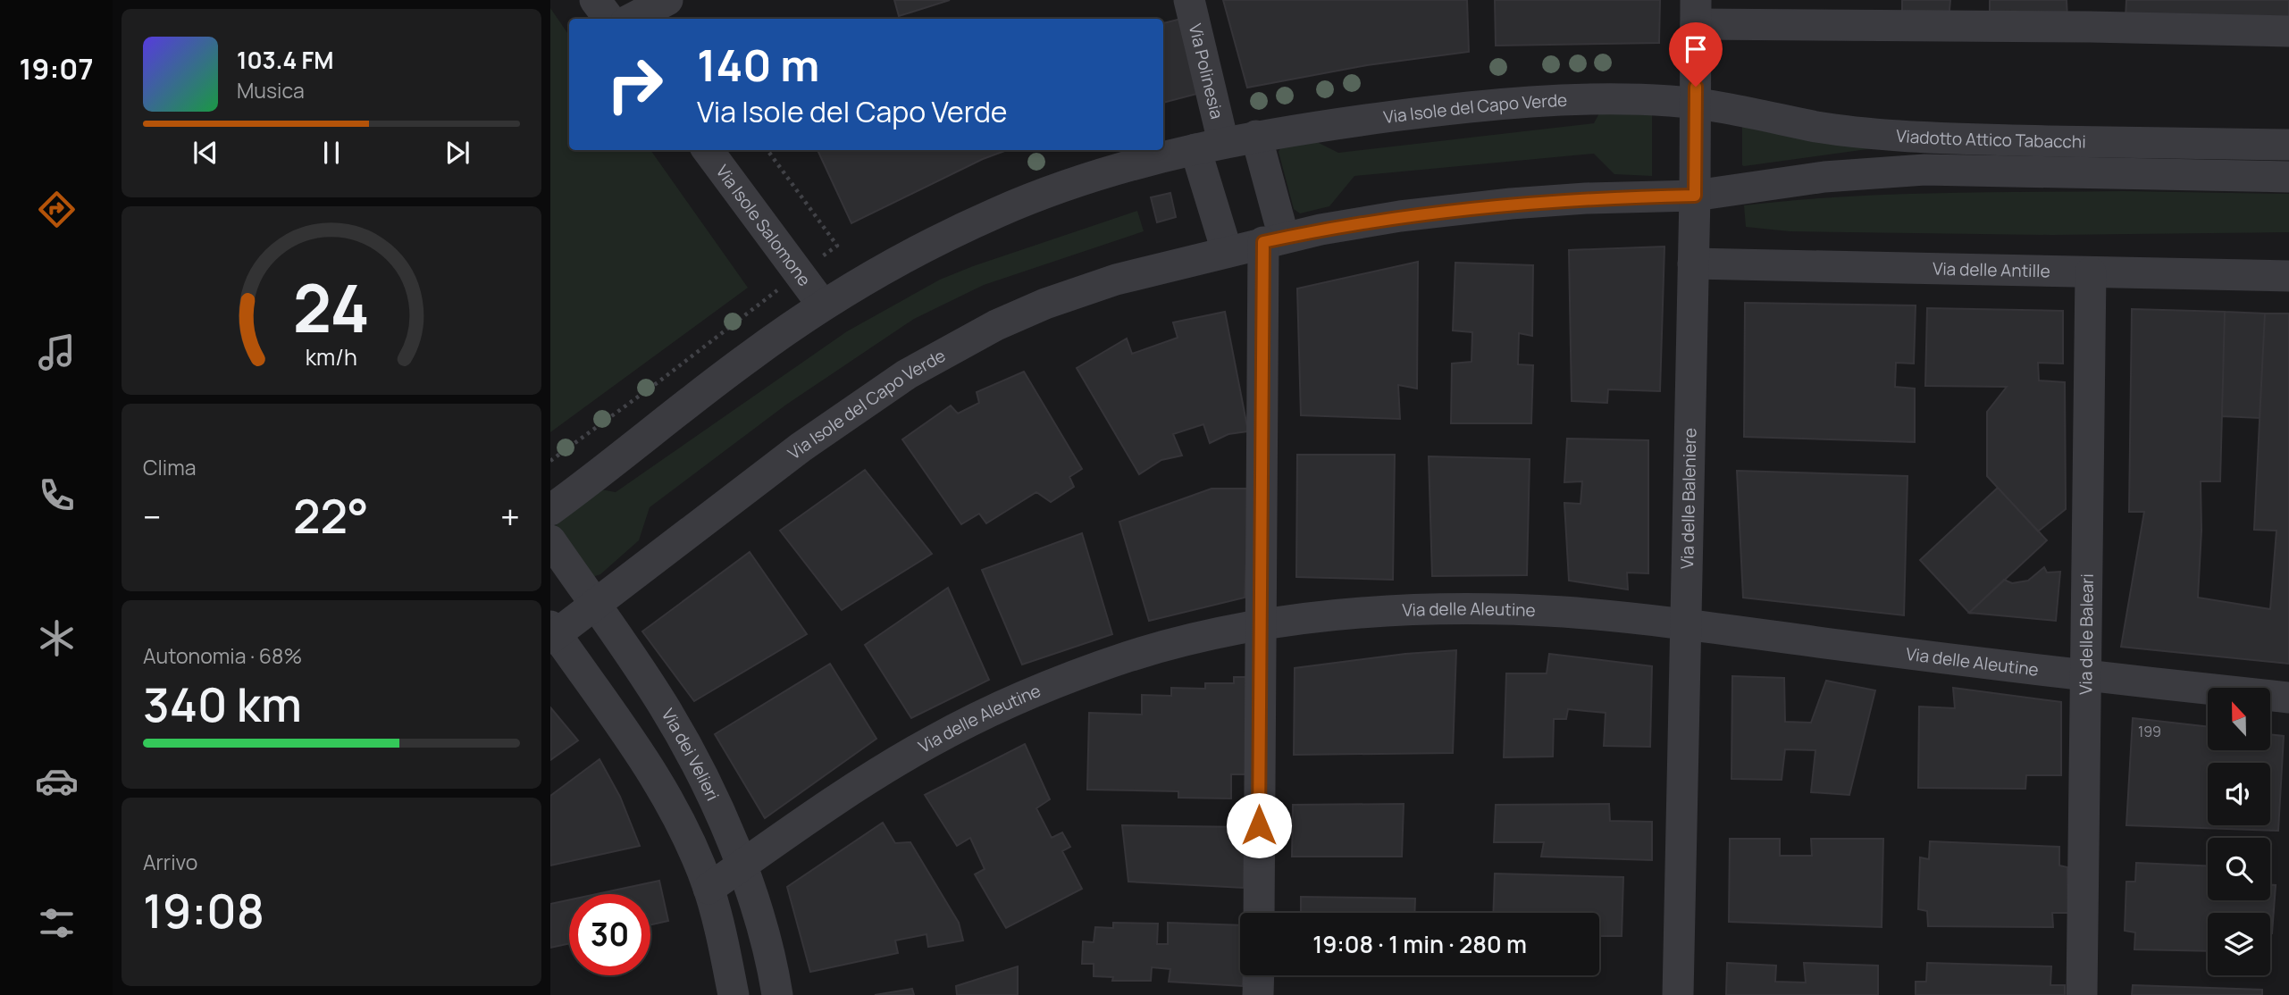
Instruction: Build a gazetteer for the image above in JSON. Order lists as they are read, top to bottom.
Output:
{
  "streets": {
    "street": [
      "Via Polinesia",
      "Via Isole del Capo Verde",
      "Viadotto Attico Tabacchi",
      "Via Isole Salomone",
      "Via delle Antille",
      "Via delle Baleniere",
      "Via delle Aleutine",
      "Via delle Baleari",
      "Via dei Velieri"
    ]
  },
  "crossings": [
    ["Via Polinesia", "Via Isole del Capo Verde"],
    ["Via Isole del Capo Verde", "Viadotto Attico Tabacchi"],
    ["Via Isole del Capo Verde", "Via Isole Salomone"],
    ["Via Isole del Capo Verde", "Via delle Baleniere"],
    ["Via Isole del Capo Verde", "Via dei Velieri"],
    ["Viadotto Attico Tabacchi", "Via delle Baleniere"],
    ["Via delle Antille", "Via delle Baleniere"],
    ["Via delle Antille", "Via delle Baleari"],
    ["Via delle Baleniere", "Via delle Aleutine"],
    ["Via delle Aleutine", "Via delle Baleari"],
    ["Via delle Aleutine", "Via dei Velieri"]
  ],
  "house_numbers": ["199"],
  "north": "top",
  "page": {
    "tabs": "19:07",
    "turn": ["140 m", "Via Isole del Capo Verde"],
    "song": ["103.4 FM", "Musica"],
    "tile": [
      "Clima",
      ["Autonomia · 68%", "340 km"],
      ["Arrivo", "19:08"]
    ],
    "heat": ["−", "22°", "+"],
    "limit": "30",
    "trip": "19:08 · 1 min · 280 m",
    "gauge": ["24", "km/h"]
  }
}
